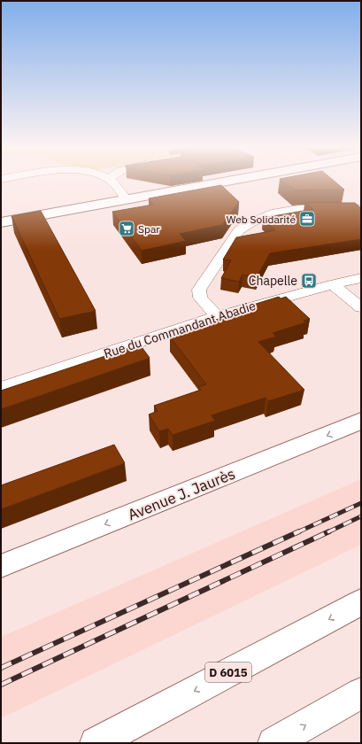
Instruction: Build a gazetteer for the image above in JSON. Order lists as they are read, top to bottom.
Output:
{
  "streets": {
    "main road": ["Avenue J. Jaurès", "D 6015"],
    "street": ["Rue du Commandant Abadie"]
  },
  "one_way": ["Avenue J. Jaurès"],
  "places": {
    "office": ["Web Solidarité"],
    "supermarket": ["Spar"],
    "bus stop": ["Chapelle"]
  }
}
